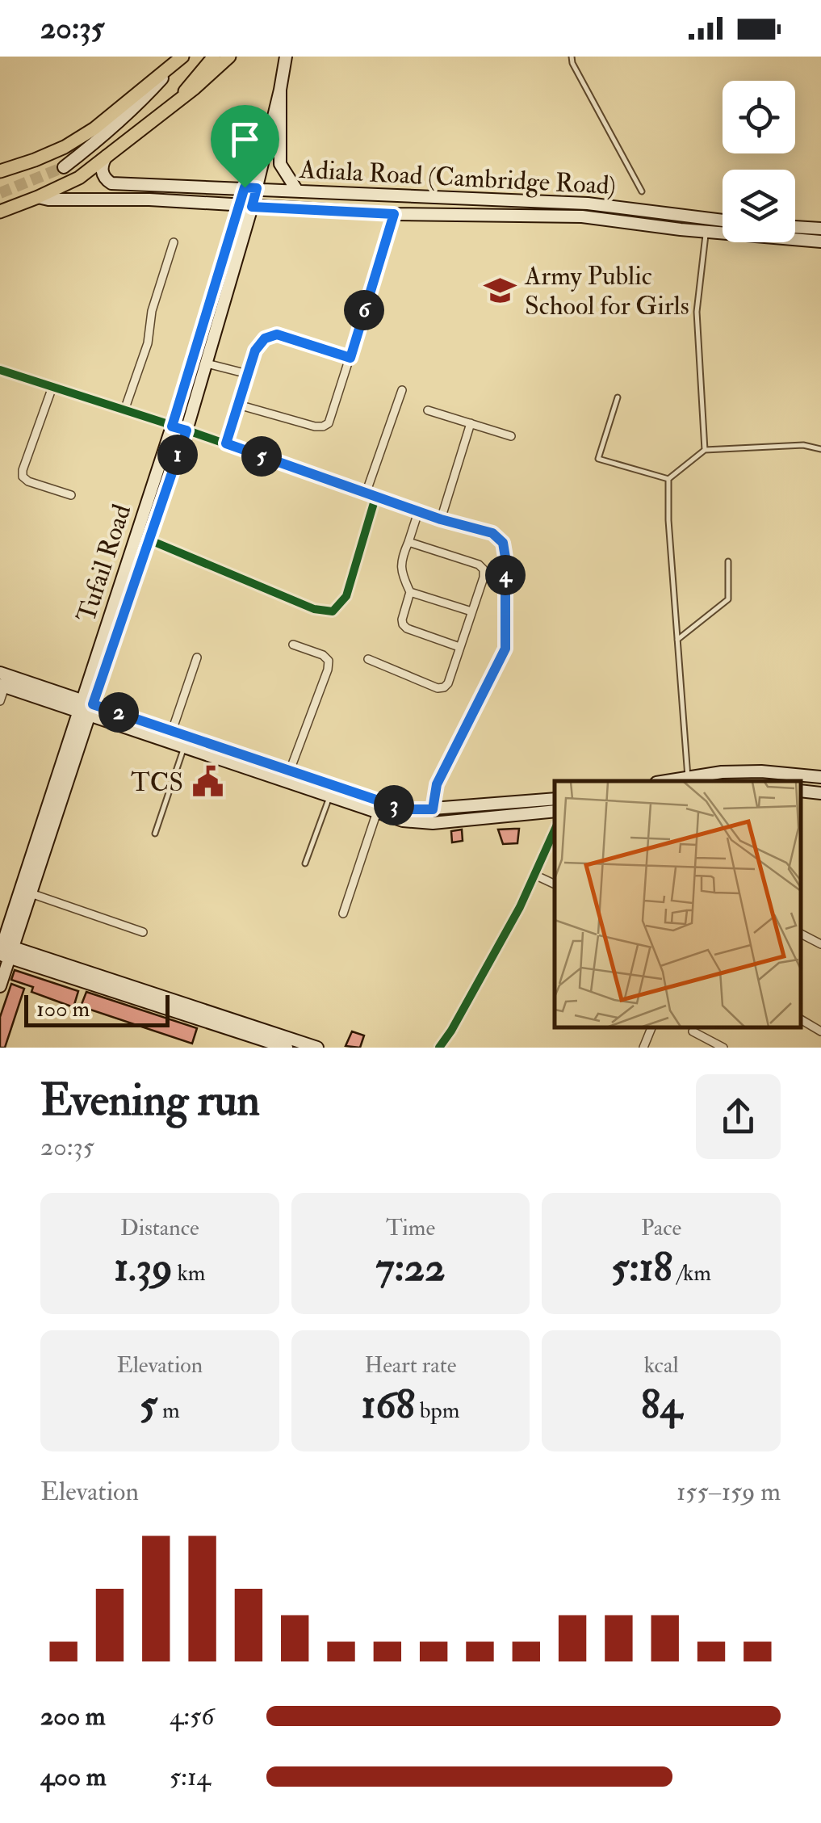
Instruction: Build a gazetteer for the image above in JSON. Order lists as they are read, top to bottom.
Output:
{
  "streets": {
    "main road": ["Adiala Road (Cambridge Road)", "Tufail Road"]
  },
  "crossings": [
    ["Adiala Road (Cambridge Road)", "Tufail Road"]
  ],
  "places": {
    "school or university": ["Army Public School for Girls"],
    "public building": ["TCS"]
  },
  "scale_bar": "100 m",
  "page": {
    "status": "20:35",
    "pins": [
      "6",
      "1",
      "5",
      "4",
      "2",
      "3"
    ],
    "scale": "100 m",
    "heading": ["Evening run", "20:35"],
    "stats": [
      ["Distance", "1.39 km"],
      ["Time", "7:22"],
      ["Pace", "5:18 /km"],
      ["Elevation", "5 m"],
      ["Heart rate", "168 bpm"],
      ["kcal", "84"]
    ],
    "chart": ["Elevation", "155–159 m"],
    "list": [
      {
        "name": "200 m",
        "note": "4:56"
      },
      {
        "name": "400 m",
        "note": "5:14"
      }
    ]
  }
}
